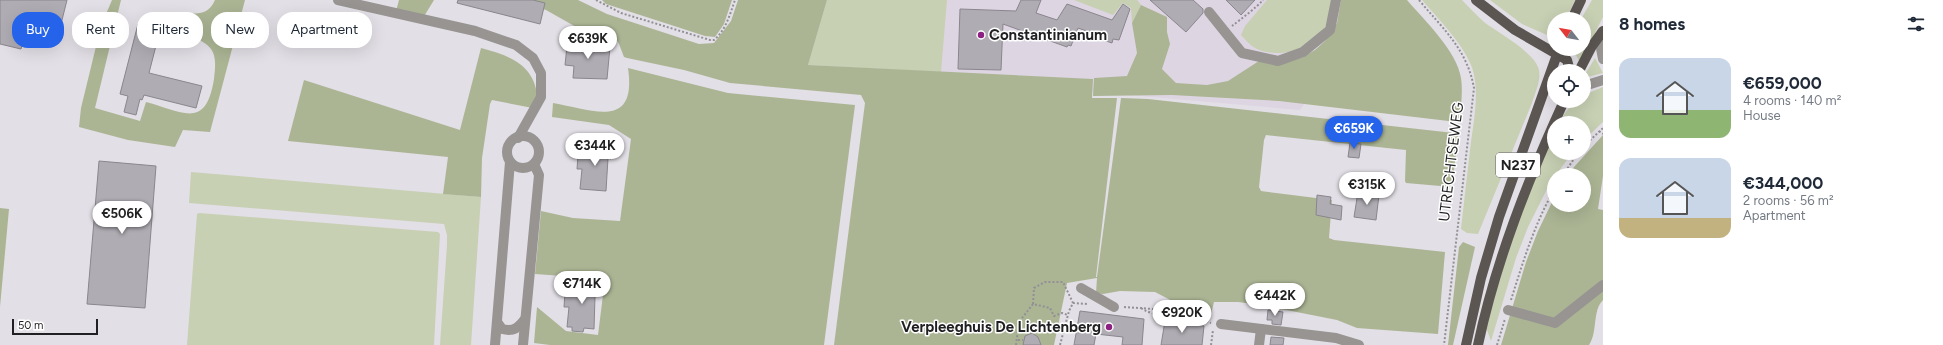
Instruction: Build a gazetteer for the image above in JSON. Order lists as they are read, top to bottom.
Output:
{
  "streets": {
    "main road": ["N237"],
    "path": ["UTRECHTSEWEG"]
  },
  "places": ["Constantinianum", "Verpleeghuis De Lichtenberg"],
  "scale_bar": "50 m",
  "north": "top left",
  "page": {
    "heading": "8 homes",
    "map_buttons": ["+", "−"],
    "chip": [
      "Buy",
      "Rent",
      "Filters",
      "New",
      "Apartment"
    ],
    "price": [
      "€639K",
      "€659K",
      "€344K",
      "€315K",
      "€506K",
      "€714K",
      "€442K",
      "€920K"
    ],
    "list": [
      {
        "name": "€659,000",
        "note": "4 rooms · 140 m² · House"
      },
      {
        "name": "€344,000",
        "note": "2 rooms · 56 m² · Apartment"
      }
    ],
    "scale": "50 m"
  }
}
